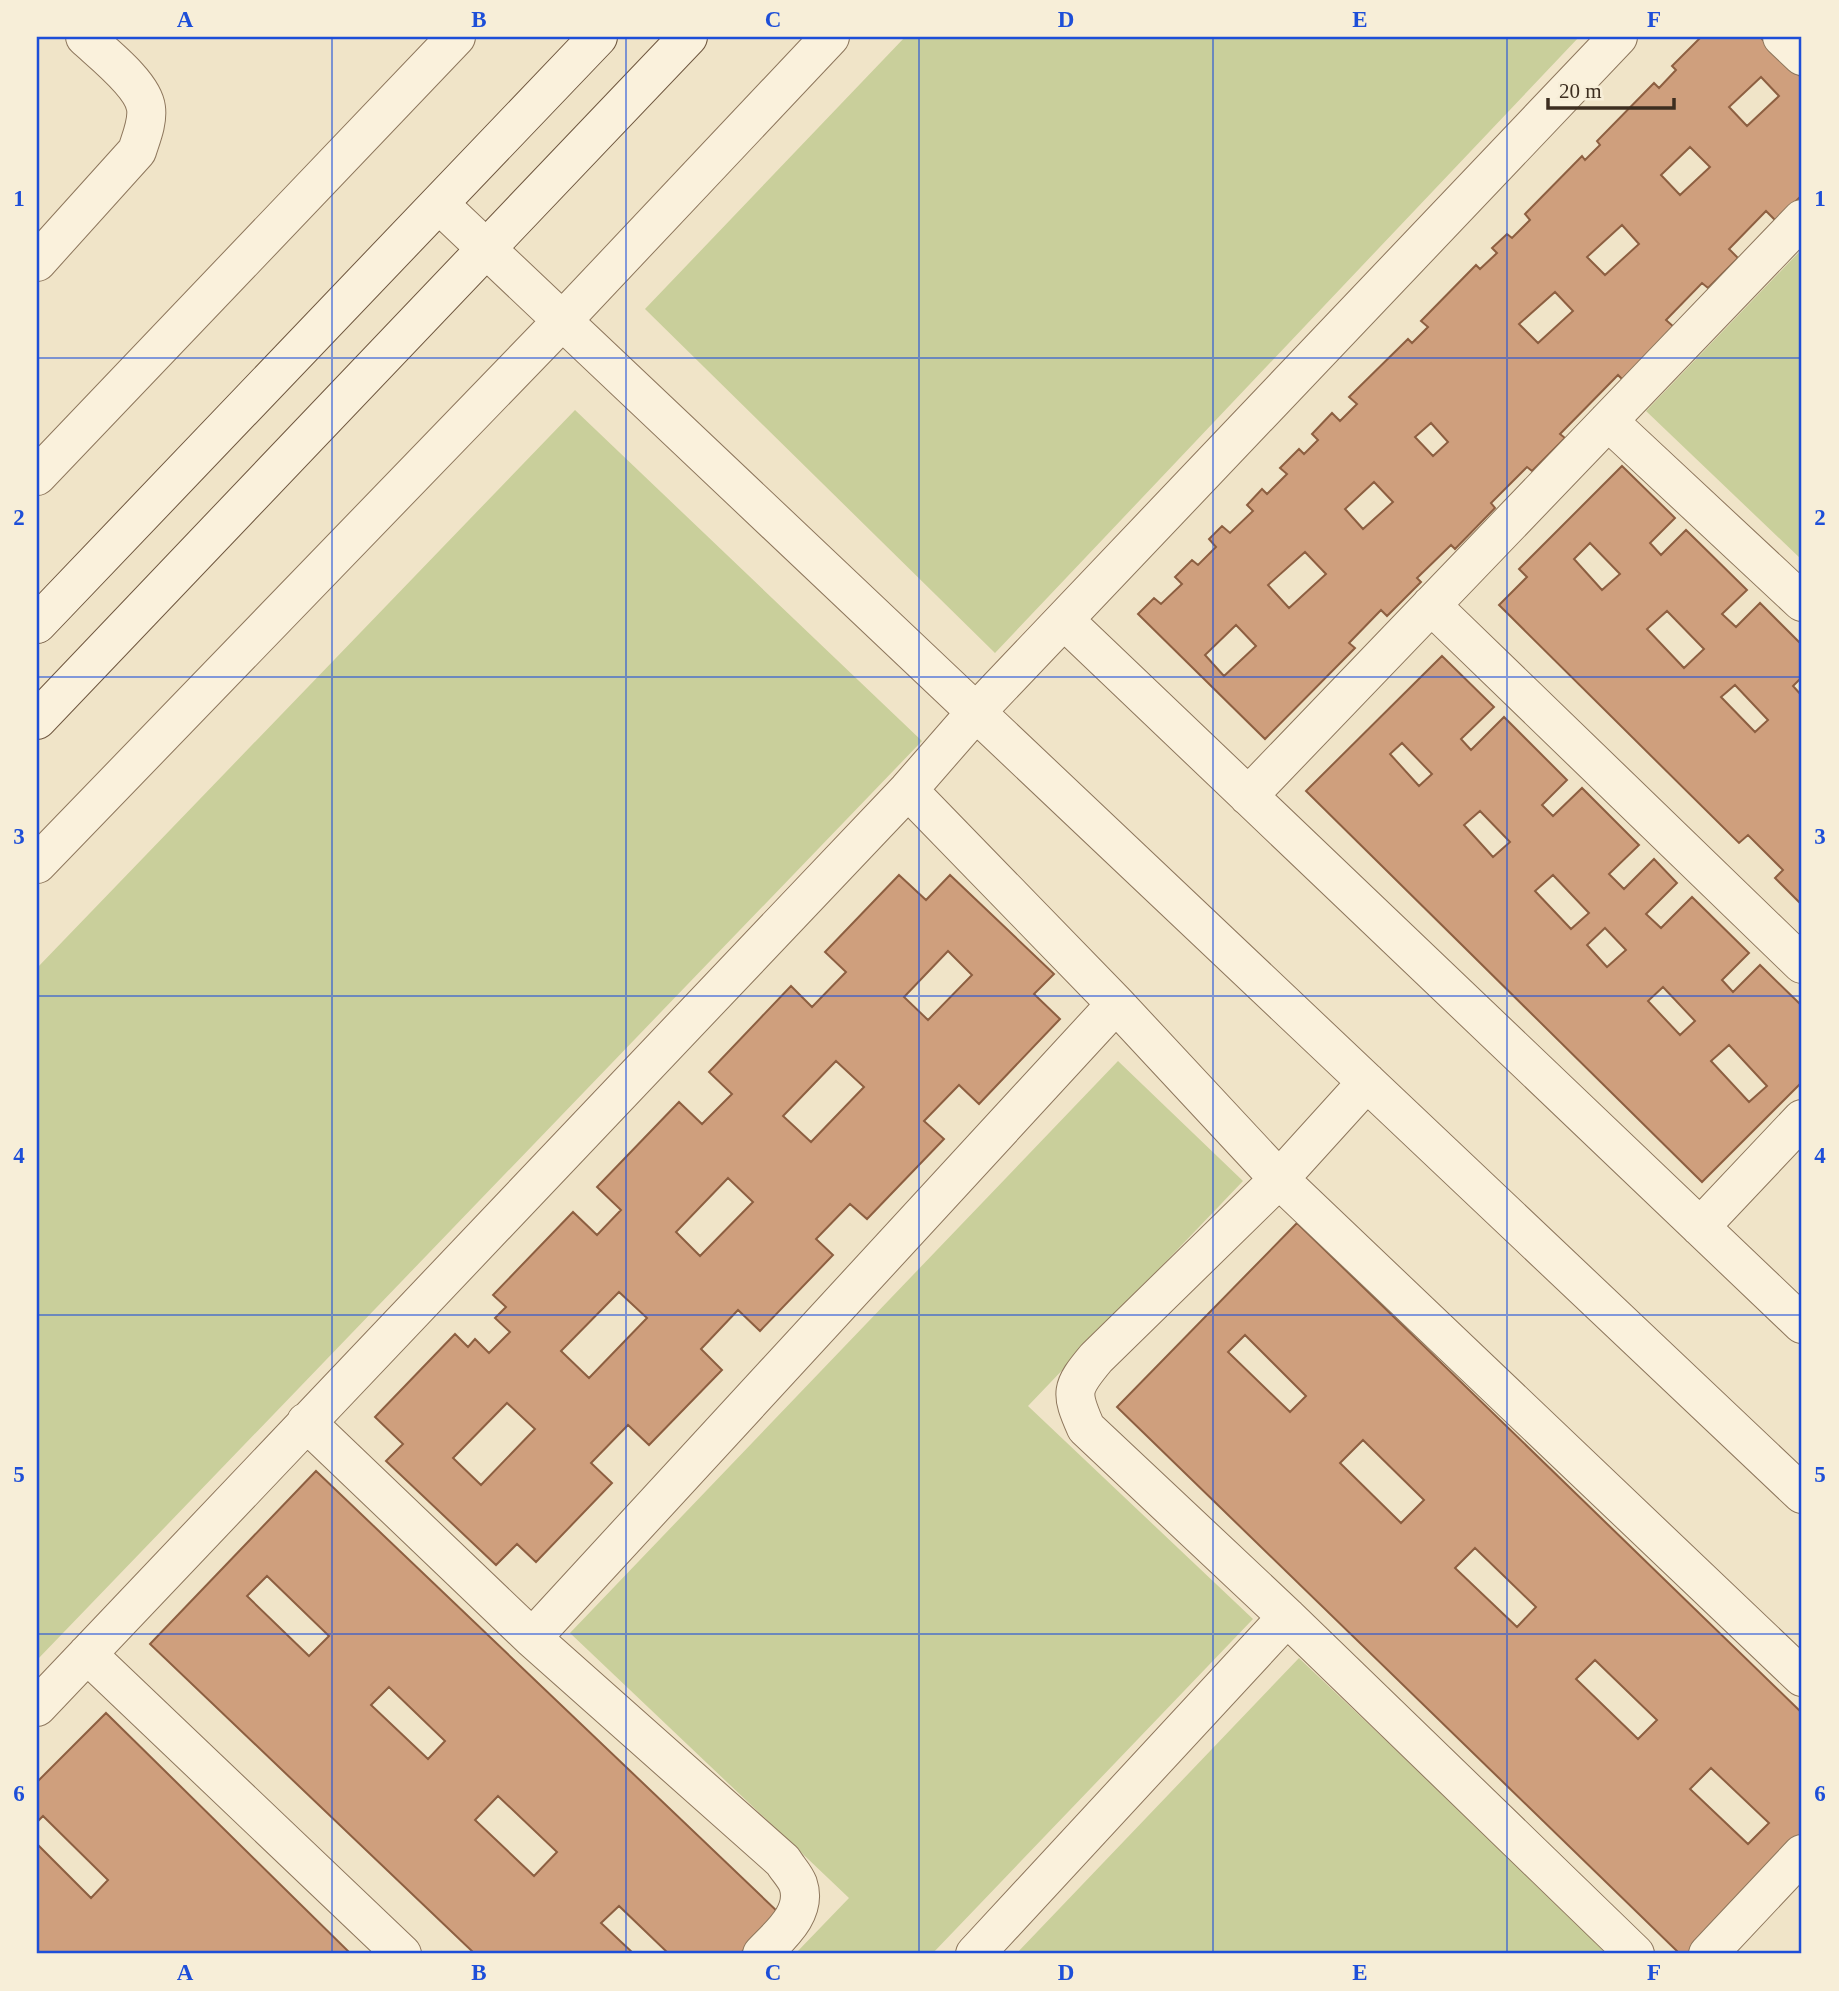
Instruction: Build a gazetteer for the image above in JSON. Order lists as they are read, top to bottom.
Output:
{
  "scale_bar": "20 m",
  "grid": {
    "columns": [
      "A",
      "B",
      "C",
      "D",
      "E",
      "F"
    ],
    "rows": [
      "1",
      "2",
      "3",
      "4",
      "5",
      "6"
    ]
  }
}
